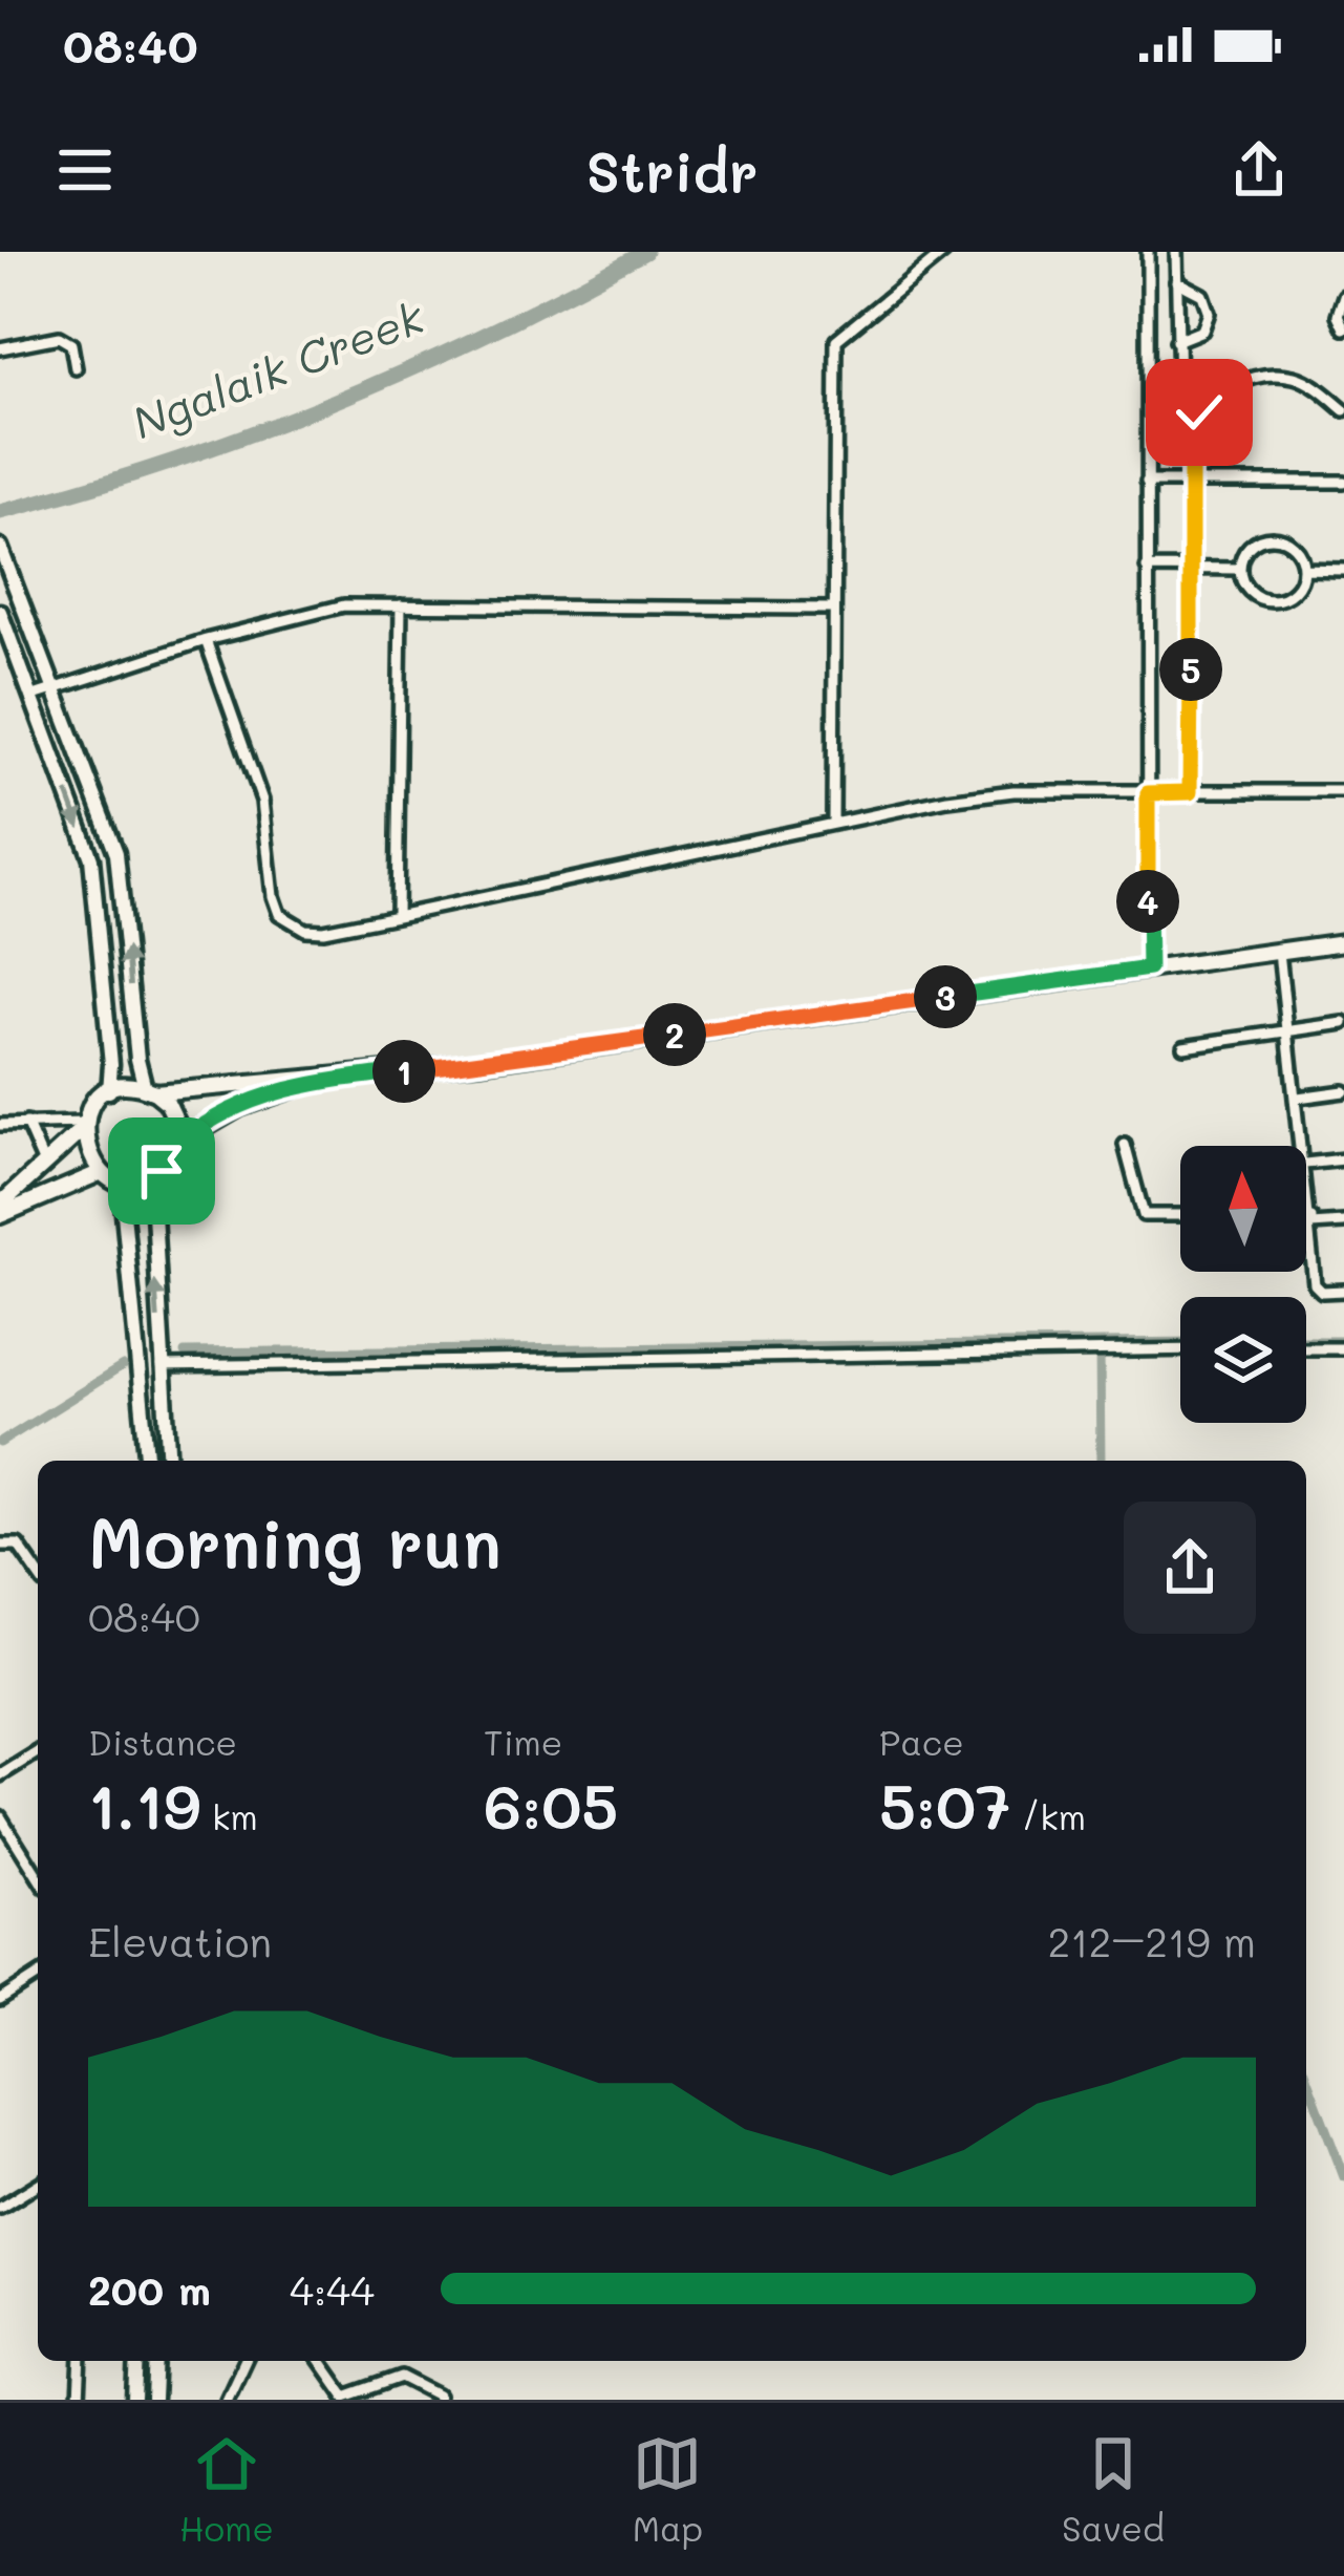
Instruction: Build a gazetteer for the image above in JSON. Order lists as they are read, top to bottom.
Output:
{
  "water": ["Ngalaik Creek"],
  "north": "top",
  "page": {
    "status": "08:40",
    "header": "Stridr",
    "pins": [
      "5",
      "4",
      "3",
      "2",
      "1"
    ],
    "heading": ["Morning run", "08:40"],
    "stats": [
      ["Distance", "1.19 km"],
      ["Time", "6:05"],
      ["Pace", "5:07 /km"]
    ],
    "chart": ["Elevation", "212–219 m"],
    "list": [
      {
        "name": "200 m",
        "note": "4:44"
      }
    ],
    "tabs": ["Home", "Map", "Saved"]
  }
}
